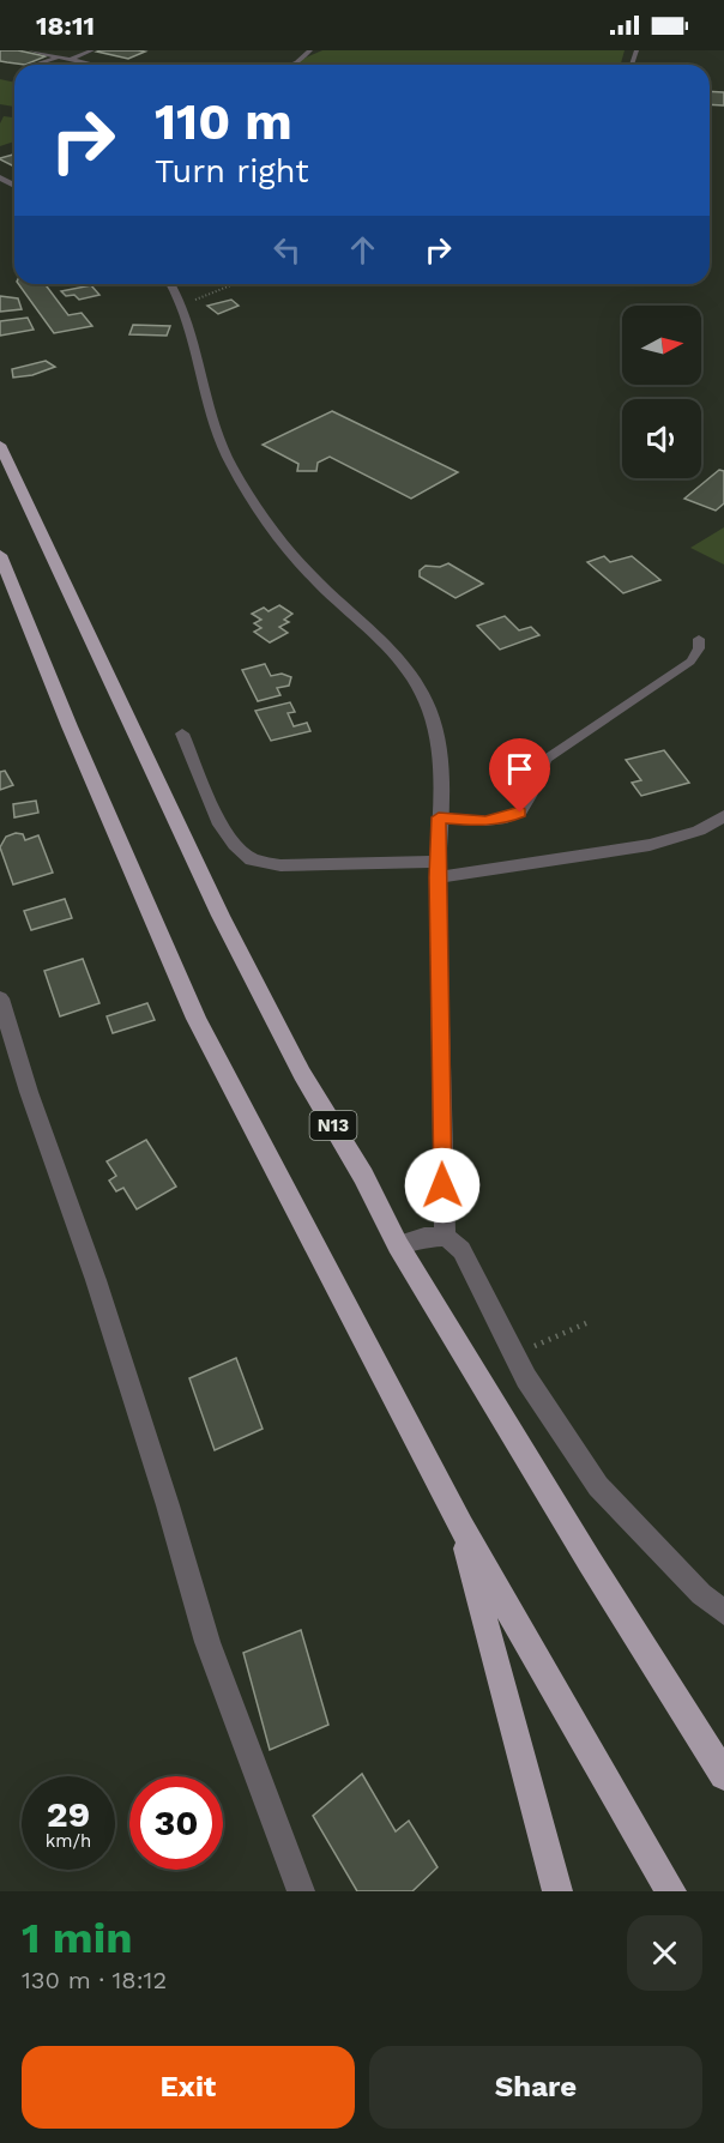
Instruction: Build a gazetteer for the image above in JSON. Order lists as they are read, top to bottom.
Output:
{
  "streets": {
    "highway": ["N13"]
  },
  "north": "right",
  "page": {
    "status": "18:11",
    "turn": ["110 m", "Turn right"],
    "speed": "29 km/h",
    "limit": "30",
    "heading": ["1 min", "130 m · 18:12"],
    "buttons": ["Exit", "Share"]
  }
}
